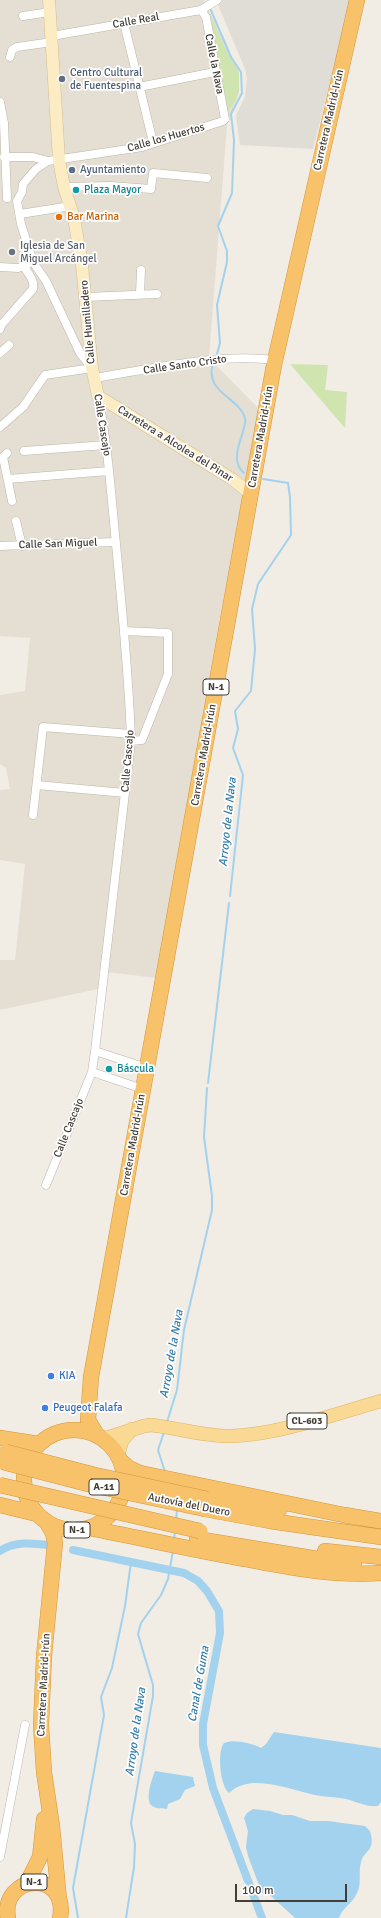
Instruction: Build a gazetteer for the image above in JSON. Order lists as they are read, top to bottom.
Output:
{
  "streets": {
    "highway": [
      "Carretera Madrid-Irún",
      "N-1",
      "A-11",
      "Autovía del Duero"
    ],
    "main road": [
      "Calle Humilladero",
      "Calle Cascajo",
      "Carretera a Alcolea del Pinar",
      "CL-603"
    ],
    "street": [
      "Calle Real",
      "Calle la Nava",
      "Calle los Huertos",
      "Calle Santo Cristo",
      "Calle San Miguel"
    ]
  },
  "crossings": [
    ["Calle Real", "Calle la Nava"],
    ["Calle la Nava", "Calle los Huertos"],
    ["Carretera Madrid-Irún", "Calle Santo Cristo"],
    ["Carretera Madrid-Irún", "Carretera a Alcolea del Pinar"],
    ["Carretera Madrid-Irún", "N-1"],
    ["Carretera Madrid-Irún", "CL-603"],
    ["Calle Humilladero", "Calle Santo Cristo"],
    ["Calle Humilladero", "Calle Cascajo"],
    ["Calle Santo Cristo", "Calle Cascajo"],
    ["Calle Cascajo", "Carretera a Alcolea del Pinar"],
    ["Calle Cascajo", "Calle San Miguel"],
    ["N-1", "CL-603"]
  ],
  "water": ["Arroyo de la Nava", "Canal de Guma"],
  "places": [
    "Centro Cultural de Fuentespina",
    "Ayuntamiento",
    "Plaza Mayor",
    "Bar Marina",
    "Iglesia de San Miguel Arcángel",
    "Báscula",
    "KIA",
    "Peugeot Falafa"
  ],
  "scale_bar": "100 m"
}
